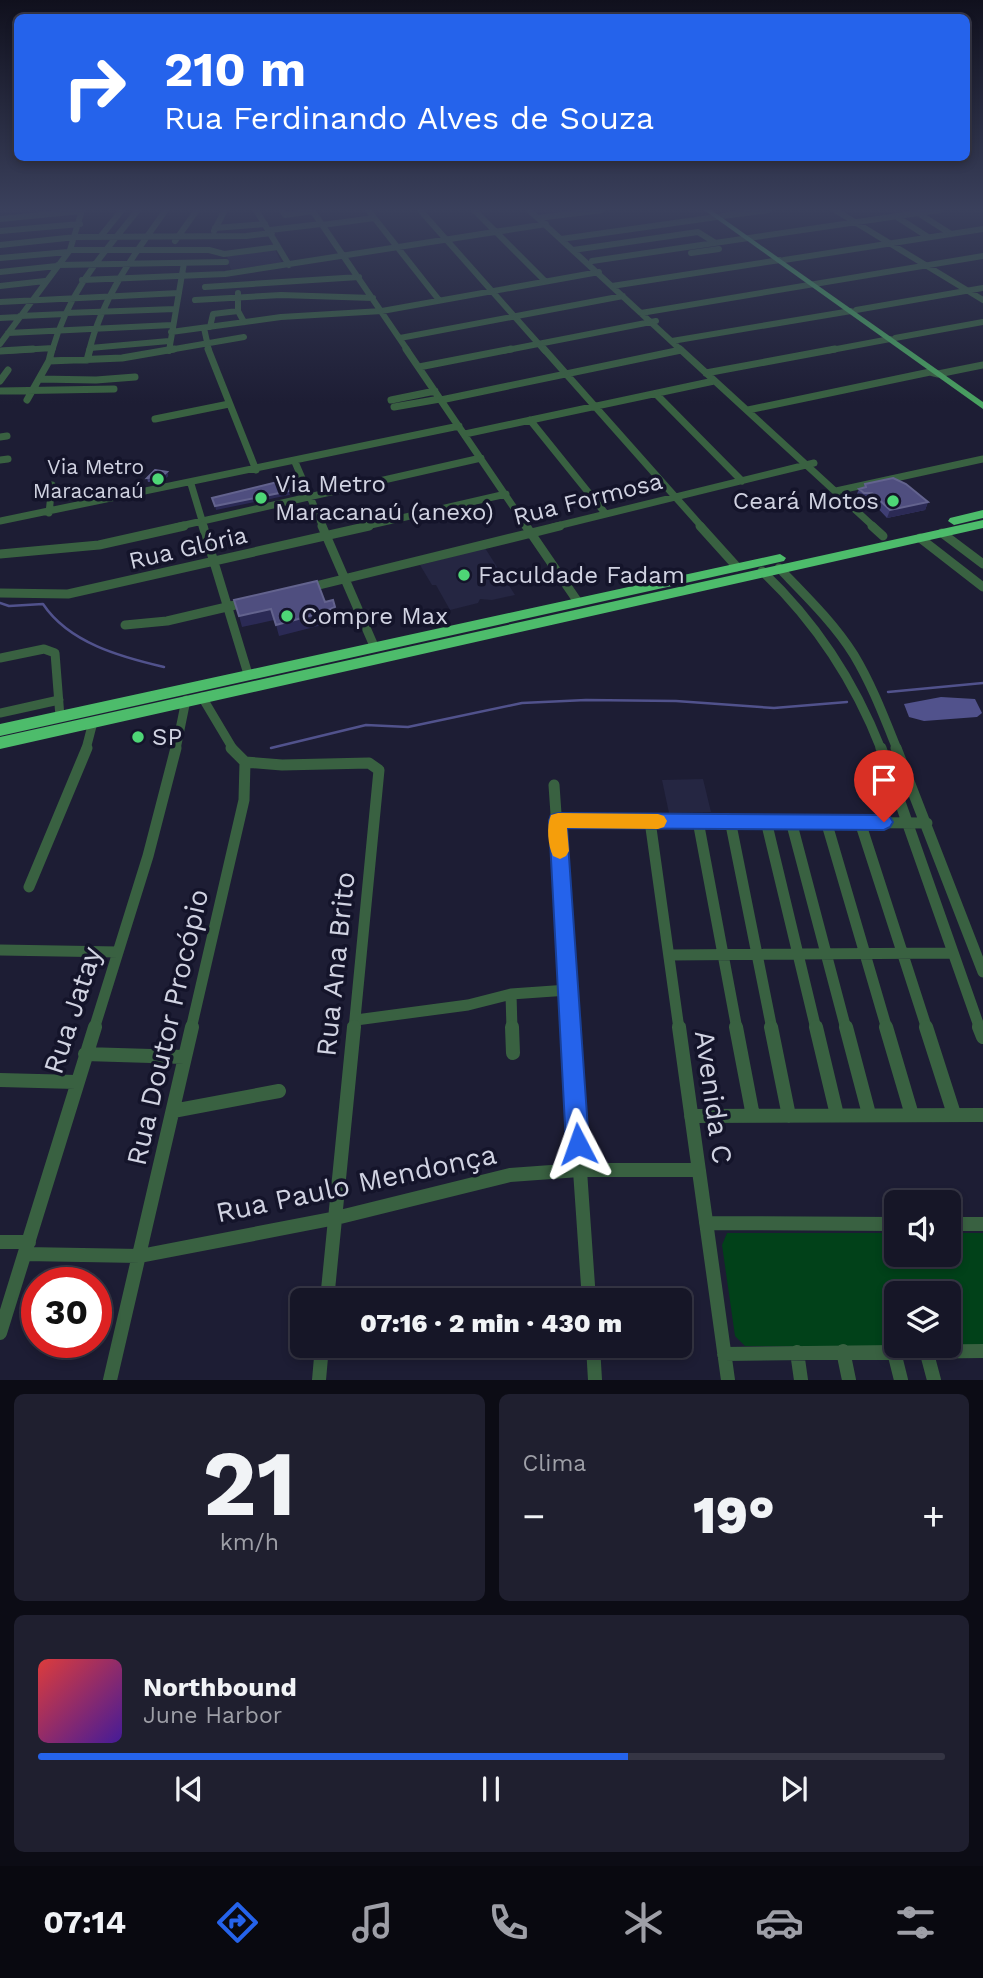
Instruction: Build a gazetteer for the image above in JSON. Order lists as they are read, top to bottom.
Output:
{
  "streets": {
    "street": [
      "Rua Formosa",
      "Rua Glória",
      "Rua Ana Brito",
      "Rua Jatay",
      "Rua Doutor Procópio",
      "Avenida C",
      "Rua Paulo Mendonça"
    ]
  },
  "crossings": [
    ["Rua Ana Brito", "Rua Doutor Procópio"],
    ["Rua Ana Brito", "Rua Paulo Mendonça"],
    ["Rua Jatay", "Rua Paulo Mendonça"],
    ["Rua Doutor Procópio", "Rua Paulo Mendonça"],
    ["Avenida C", "Rua Paulo Mendonça"]
  ],
  "places": [
    "Via Metro Maracanaú",
    "Via Metro Maracanaú (anexo)",
    "Ceará Motos",
    "Faculdade Fadam",
    "Compre Max",
    "SP"
  ],
  "page": {
    "turn": ["210 m", "Rua Ferdinando Alves de Souza"],
    "limit": "30",
    "trip": "07:16 · 2 min · 430 m",
    "tile": [
      ["21", "km/h"],
      "Clima"
    ],
    "heat": ["−", "19°", "+"],
    "song": ["Northbound", "June Harbor"],
    "tabs": "07:14"
  }
}
